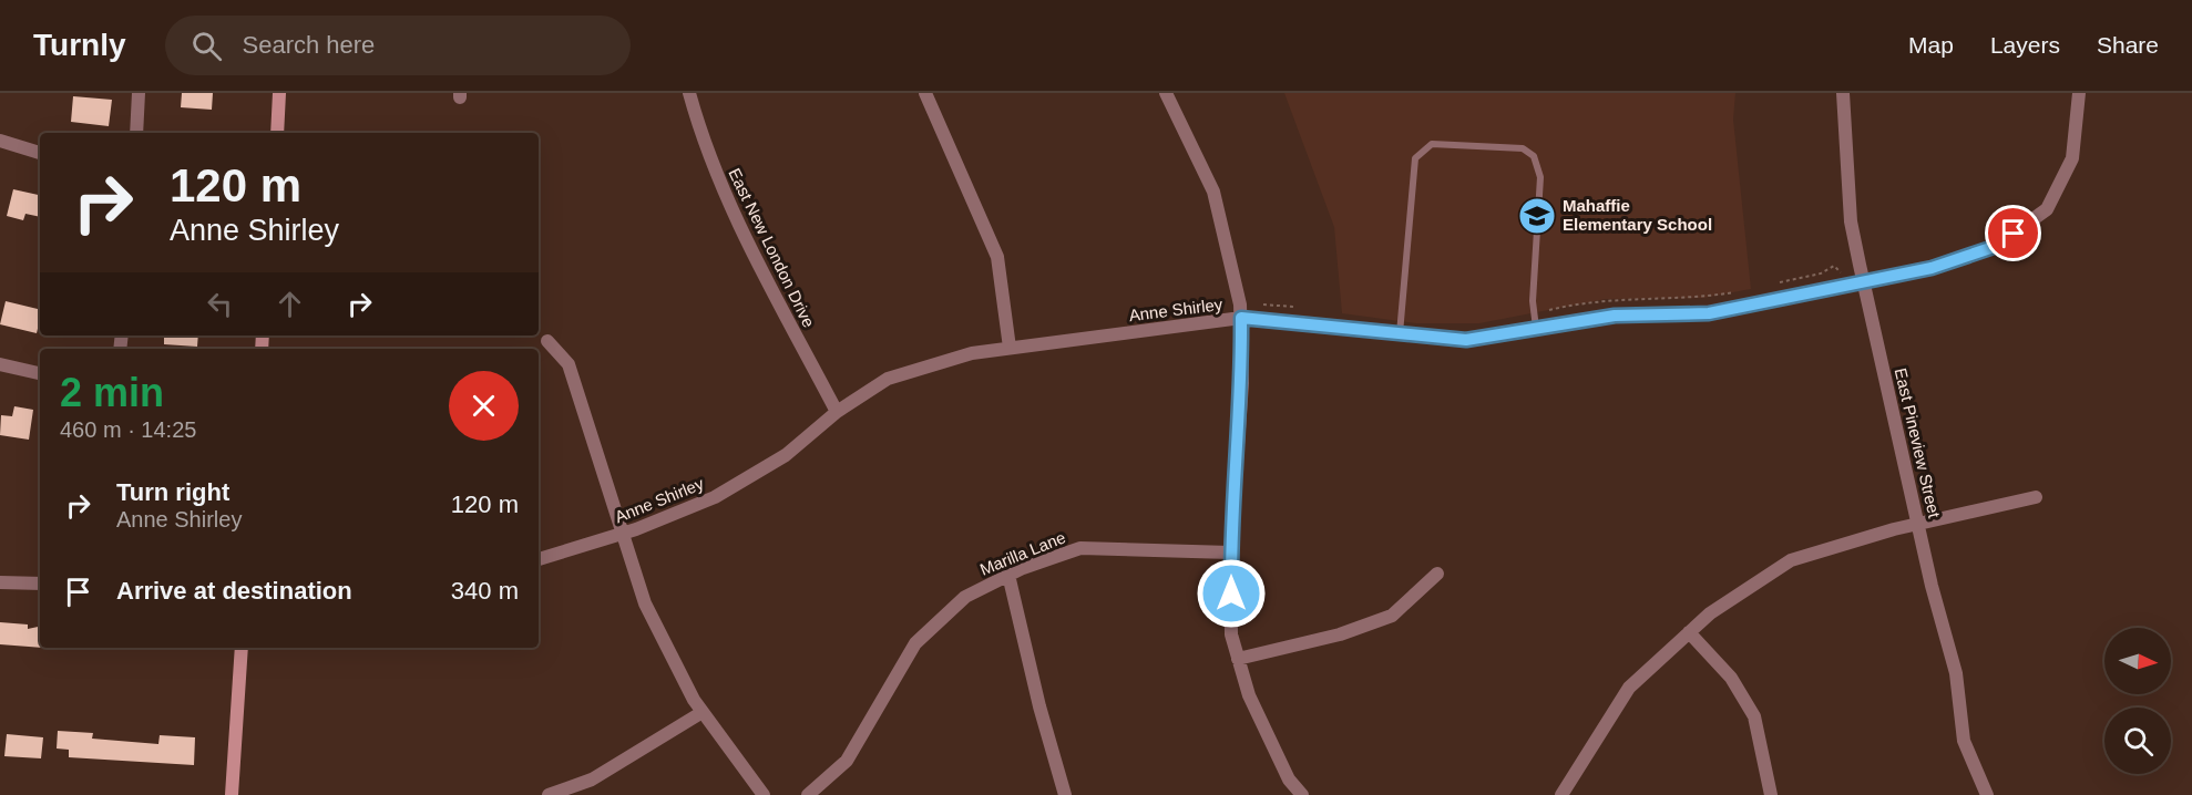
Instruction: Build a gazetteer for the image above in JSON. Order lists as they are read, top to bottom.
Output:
{
  "streets": {
    "street": [
      "East New London Drive",
      "Anne Shirley",
      "East Pineview Street",
      "Marilla Lane"
    ]
  },
  "crossings": [
    ["East New London Drive", "Anne Shirley"],
    ["Anne Shirley", "East Pineview Street"]
  ],
  "places": {
    "school or university": ["Mahaffie Elementary School"]
  },
  "north": "right",
  "page": {
    "header": "Turnly",
    "search": "Search here",
    "nav": ["Map", "Layers", "Share"],
    "turn": ["120 m", "Anne Shirley"],
    "heading": ["2 min", "460 m · 14:25"],
    "list": [
      {
        "name": "Turn right",
        "note": "Anne Shirley",
        "value": "120 m"
      },
      {
        "name": "Arrive at destination",
        "value": "340 m"
      }
    ]
  }
}
